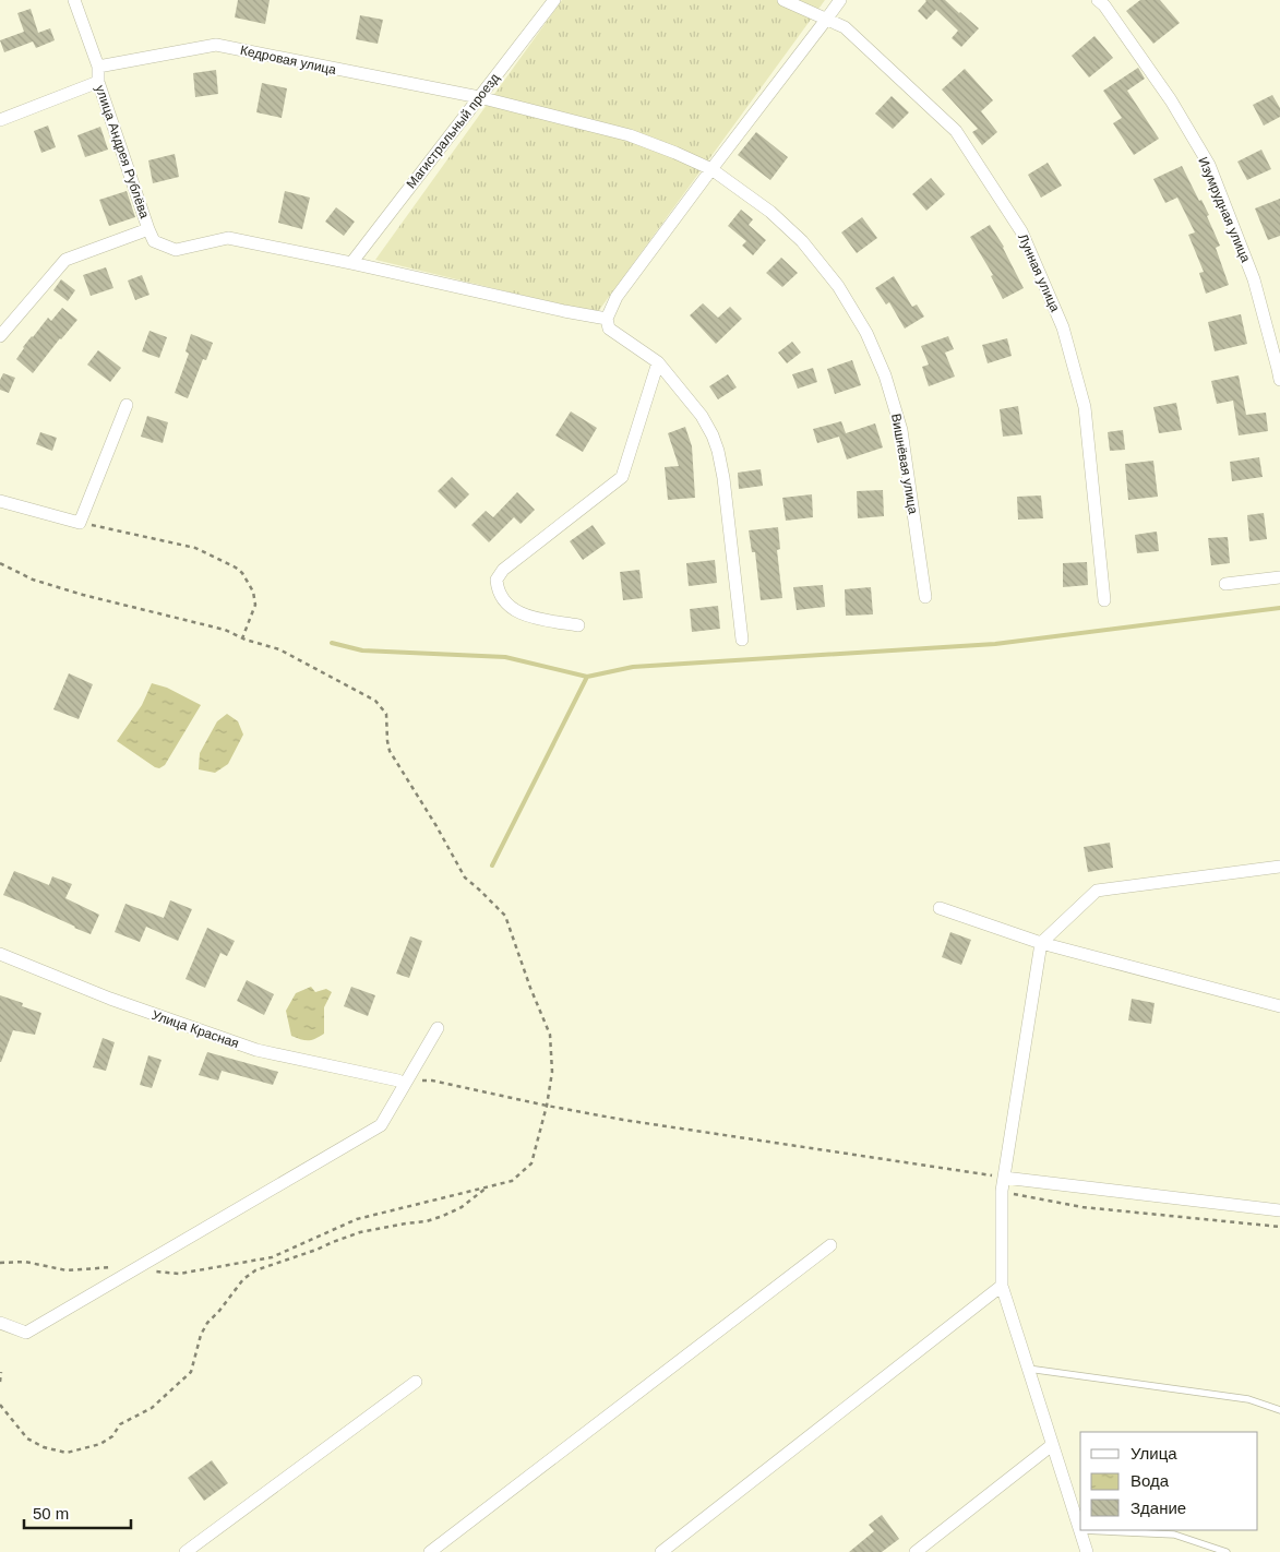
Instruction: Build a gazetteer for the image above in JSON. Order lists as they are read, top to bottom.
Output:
{
  "streets": {
    "street": [
      "Кедровая улица",
      "Магистральный проезд",
      "улица Андрея Рублёва",
      "Изумрудная улица",
      "Лунная улица",
      "Вишнёвая улица",
      "Улица Красная"
    ]
  },
  "crossings": [
    ["Кедровая улица", "Магистральный проезд"],
    ["Кедровая улица", "улица Андрея Рублёва"],
    ["Кедровая улица", "Вишнёвая улица"]
  ],
  "legend": ["Улица", "Вода", "Здание"],
  "scale_bar": "50 m"
}
